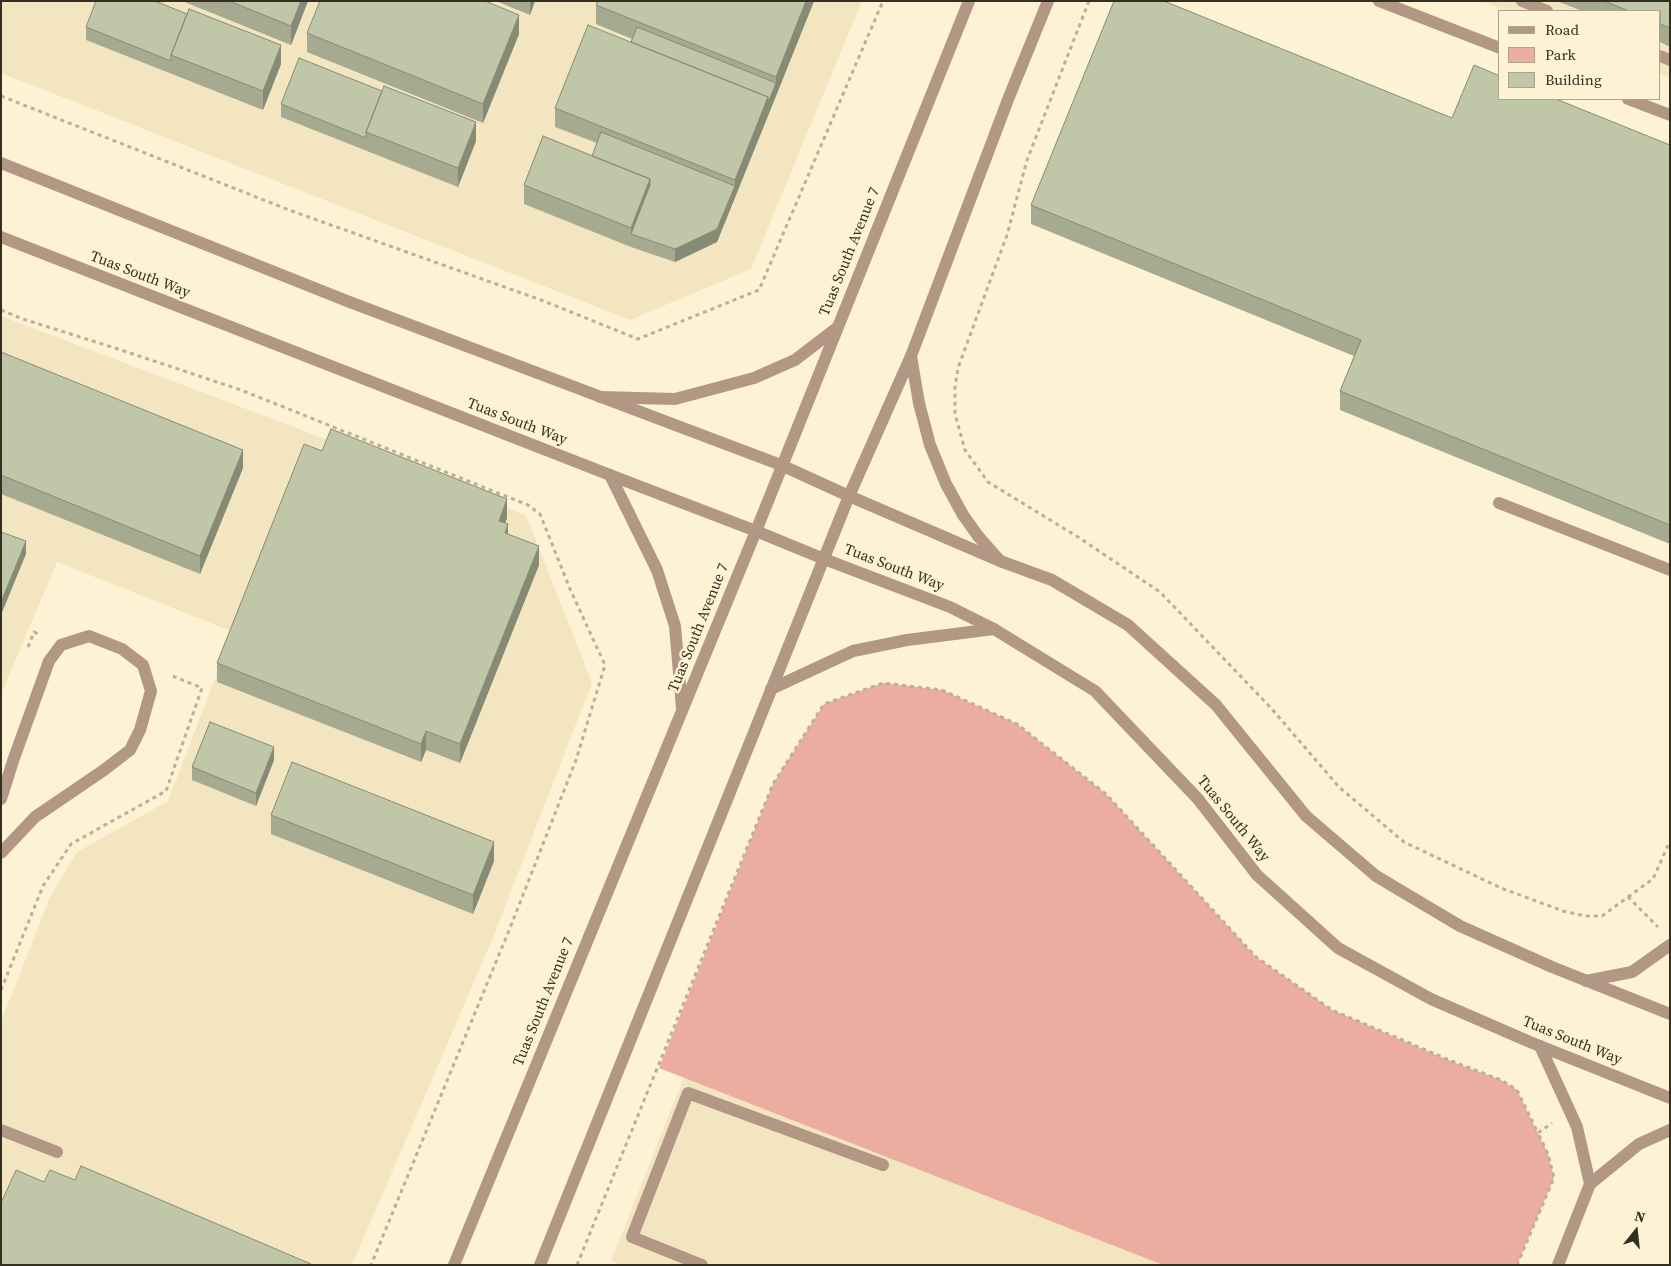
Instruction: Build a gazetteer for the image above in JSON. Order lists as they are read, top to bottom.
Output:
{
  "streets": {
    "street": ["Tuas South Avenue 7", "Tuas South Way"]
  },
  "crossings": [
    ["Tuas South Avenue 7", "Tuas South Way"]
  ],
  "legend": ["Road", "Park", "Building"],
  "north": "top"
}
